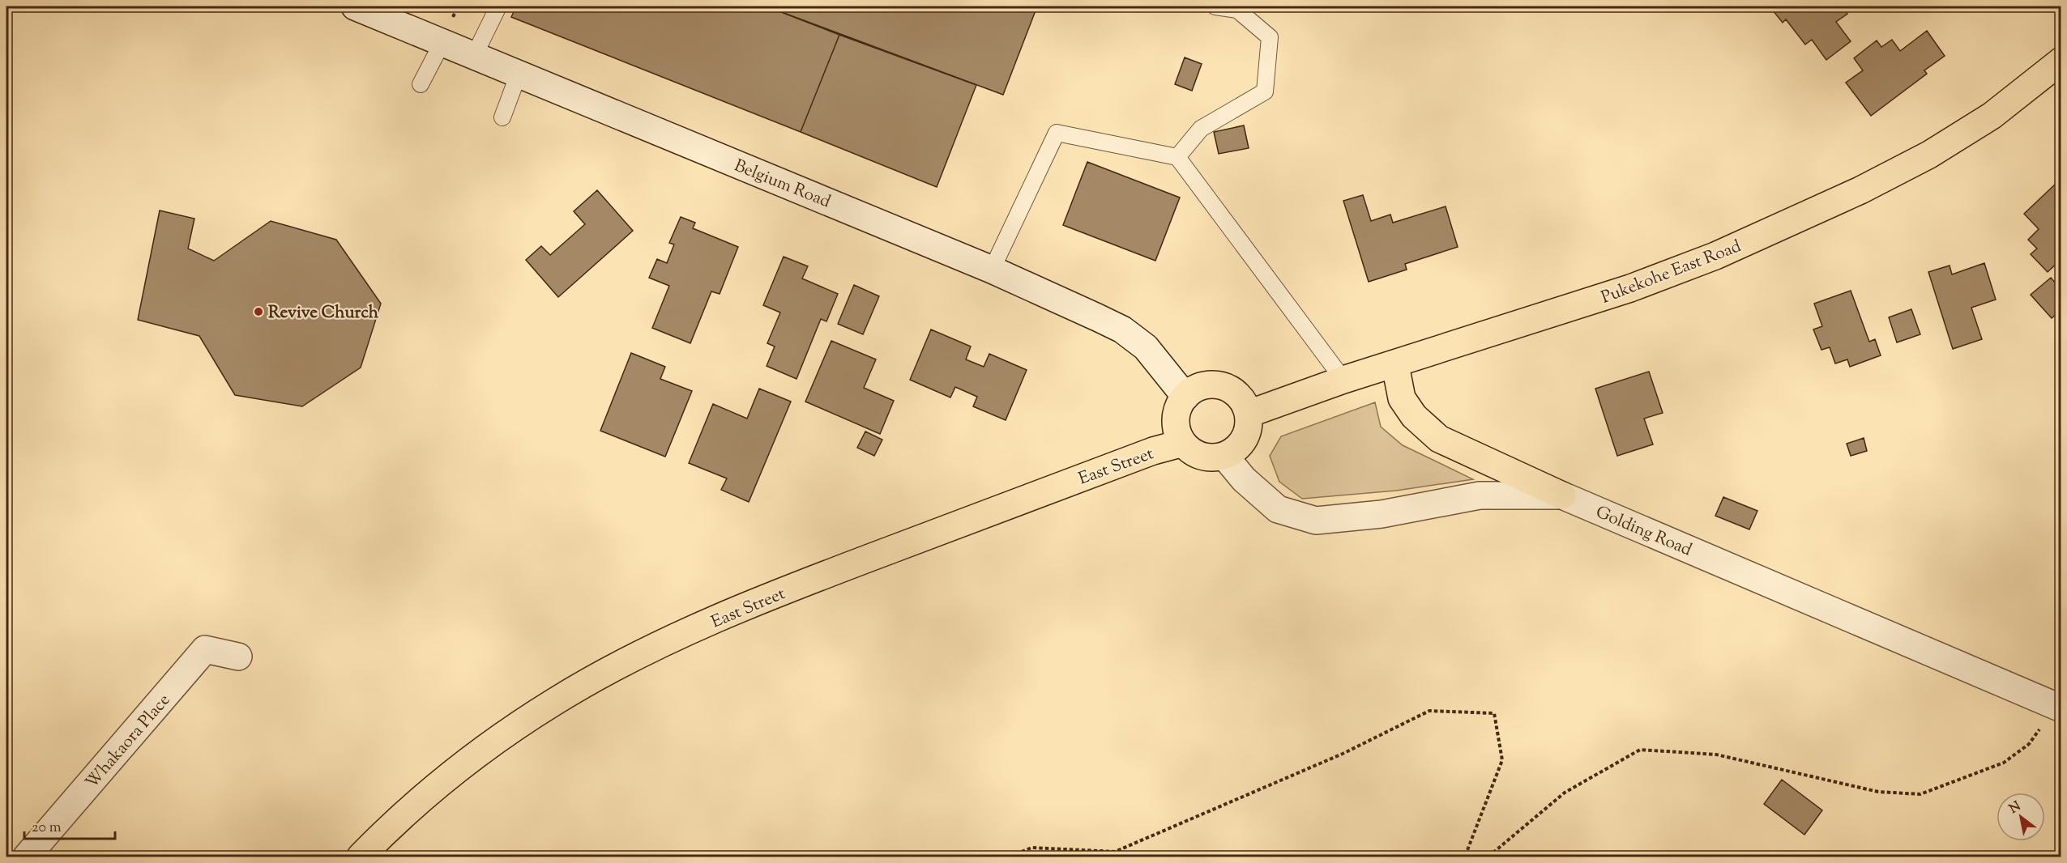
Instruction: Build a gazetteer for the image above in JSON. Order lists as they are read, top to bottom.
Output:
{
  "streets": {
    "main road": ["Pukekohe East Road", "East Street"],
    "street": ["Belgium Road", "Golding Road", "Whakaora Place"]
  },
  "crossings": [
    ["Belgium Road", "Pukekohe East Road"],
    ["Belgium Road", "East Street"],
    ["Belgium Road", "Golding Road"],
    ["Pukekohe East Road", "East Street"],
    ["Pukekohe East Road", "Golding Road"],
    ["East Street", "Golding Road"]
  ],
  "places": ["Revive Church"],
  "scale_bar": "20 m",
  "north": "top left"
}
